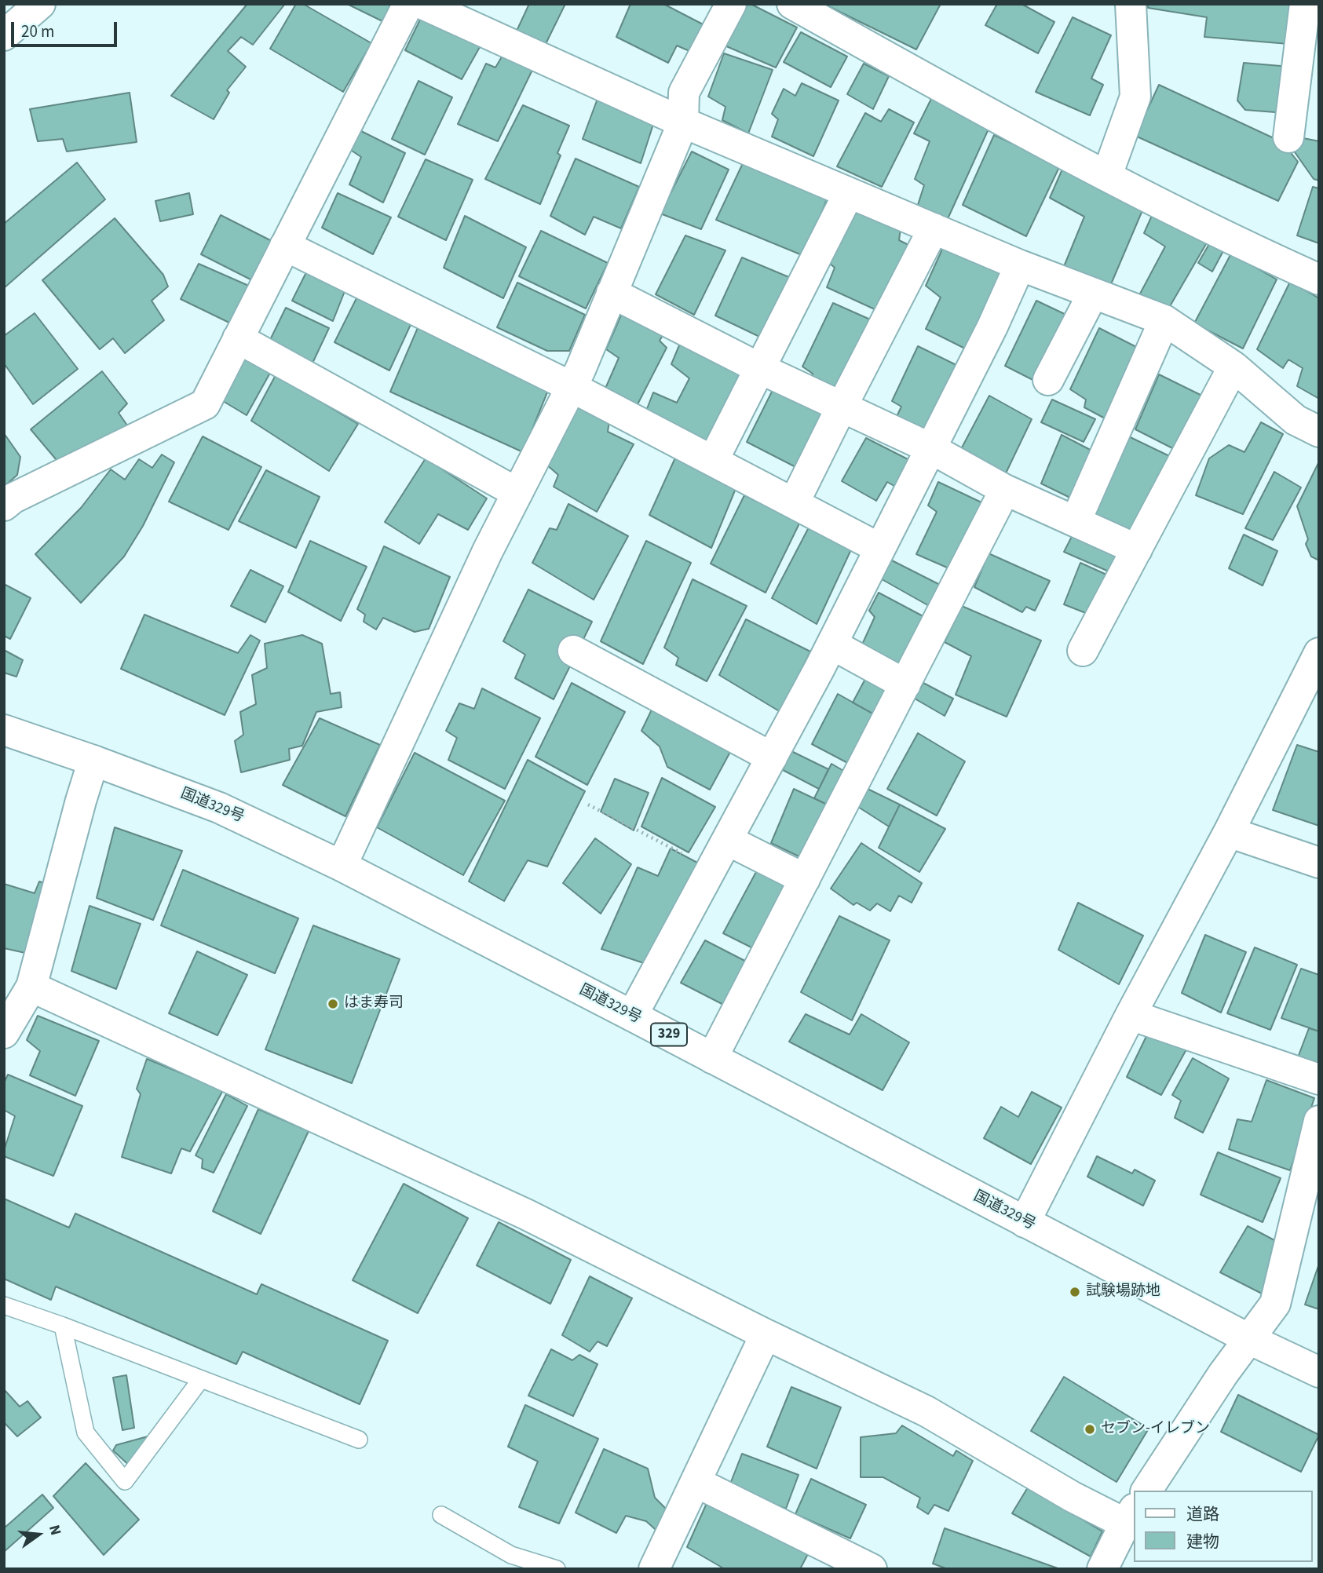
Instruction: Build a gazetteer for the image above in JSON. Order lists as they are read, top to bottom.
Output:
{
  "streets": {
    "main road": ["国道329号", "329"]
  },
  "places": ["はま寿司", "試験場跡地", "セブン-イレブン"],
  "legend": ["道路", "建物"],
  "scale_bar": "20 m",
  "north": "right"
}
